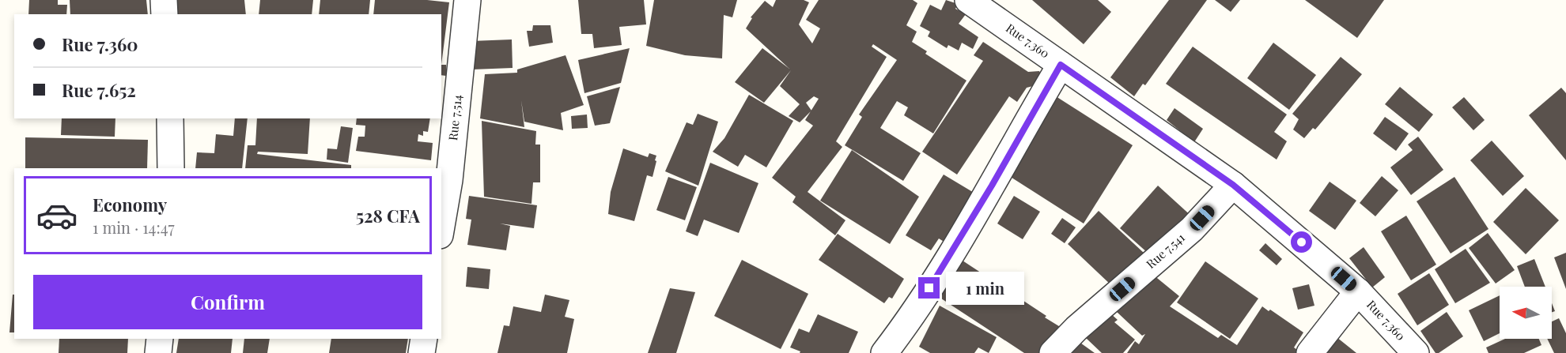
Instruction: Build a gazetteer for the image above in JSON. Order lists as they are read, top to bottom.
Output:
{
  "streets": {
    "street": ["Rue 7.360", "Rue 7.514", "Rue 7.541"]
  },
  "crossings": [
    ["Rue 7.360", "Rue 7.541"]
  ],
  "north": "left",
  "page": {
    "banner": ["Rue 7.360", "Rue 7.652"],
    "list": [
      {
        "name": "Economy",
        "note": "1 min · 14:47",
        "value": "528 CFA"
      }
    ],
    "buttons": "Confirm",
    "bubble": "1 min"
  }
}
